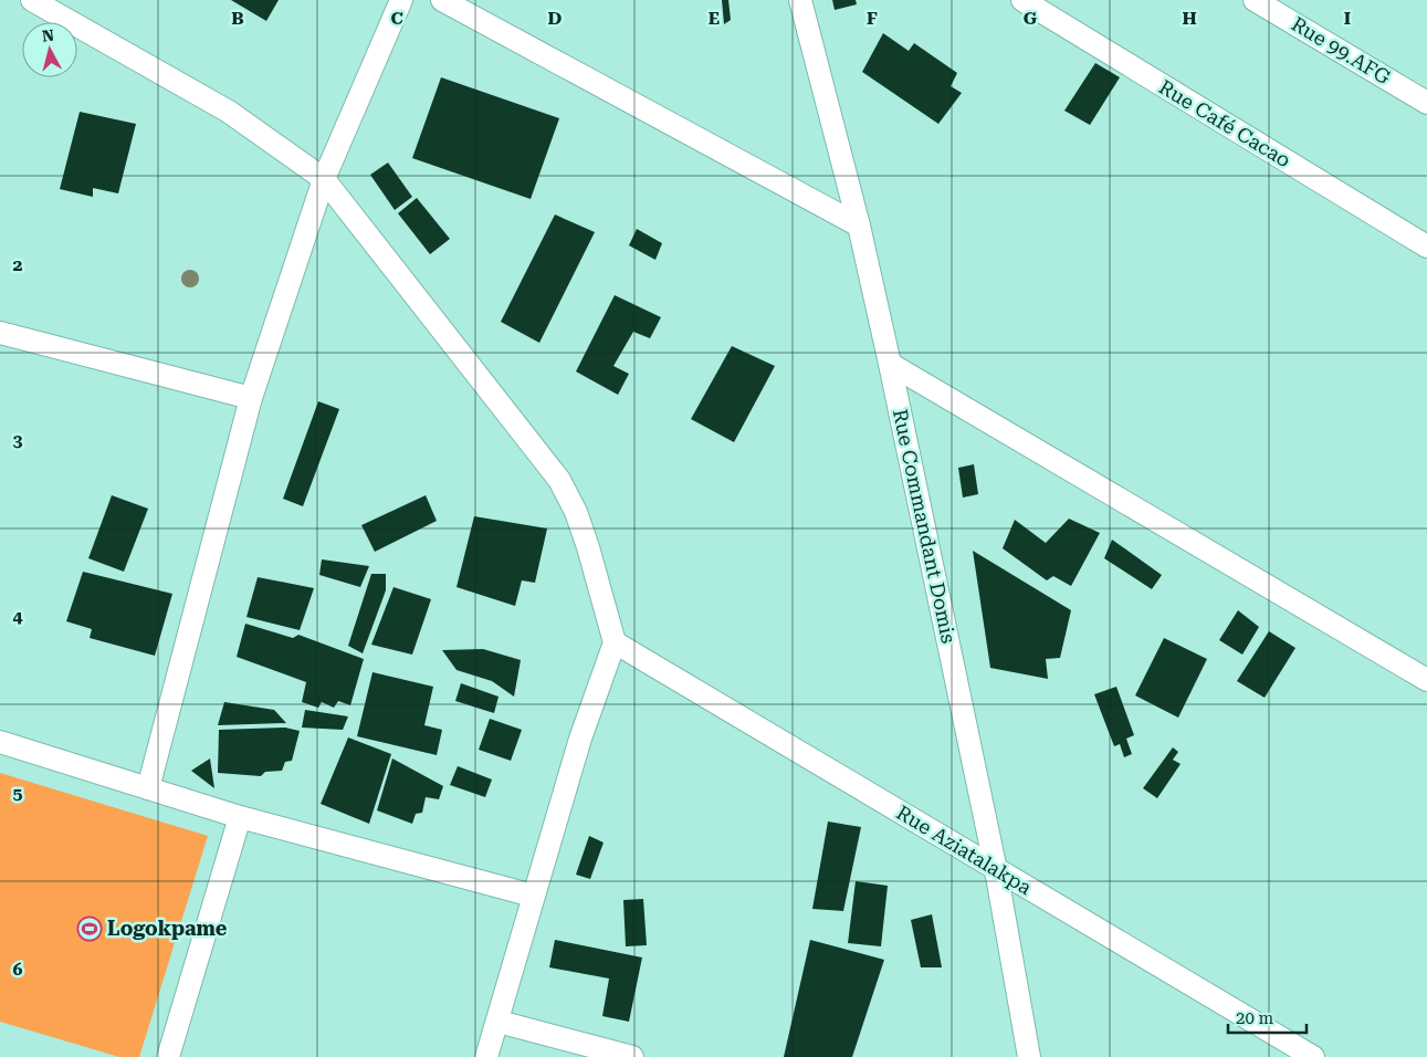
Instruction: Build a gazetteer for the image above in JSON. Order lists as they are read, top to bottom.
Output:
{
  "streets": {
    "street": [
      "Rue 99.AFG",
      "Rue Café Cacao",
      "Rue Commandant Domis",
      "Rue Aziatalakpa"
    ]
  },
  "crossings": [
    ["Rue Commandant Domis", "Rue Aziatalakpa"]
  ],
  "places": {
    "sports": ["Logokpame"]
  },
  "scale_bar": "20 m",
  "north": "top",
  "grid": {
    "columns": [
      "B",
      "C",
      "D",
      "E",
      "F",
      "G",
      "H",
      "I"
    ],
    "rows": [
      "2",
      "3",
      "4",
      "5",
      "6"
    ]
  }
}
